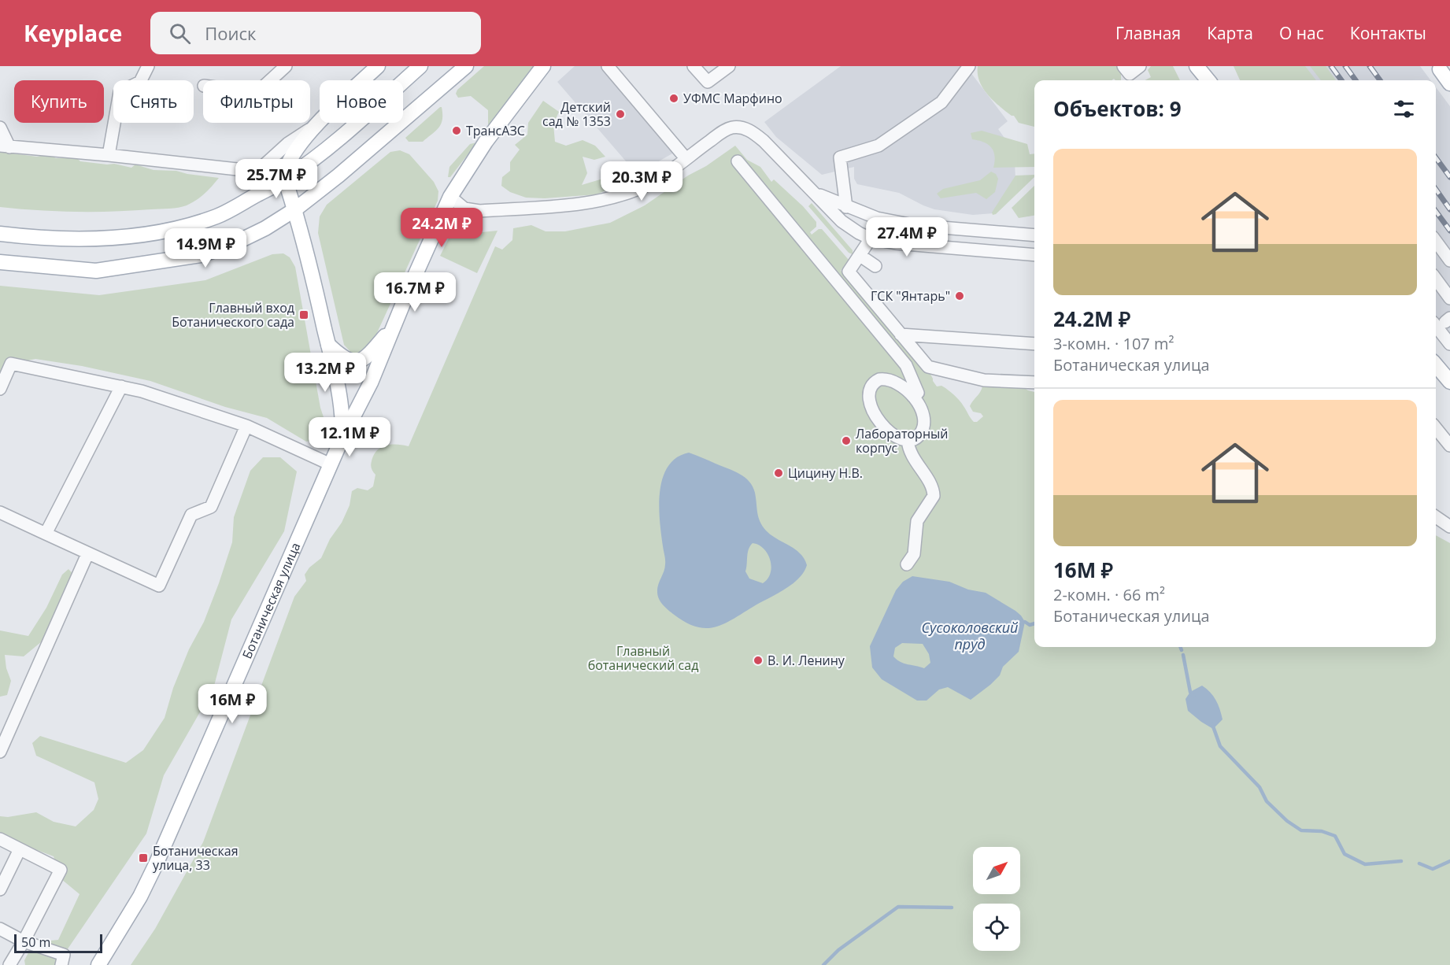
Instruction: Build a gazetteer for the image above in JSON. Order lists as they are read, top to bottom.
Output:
{
  "streets": {
    "main road": ["Ботаническая улица"]
  },
  "water": ["Сусоколовский пруд"],
  "parks": ["Главный ботанический сад"],
  "places": {
    "other": [
      "УФМС Марфино",
      "Детский сад № 1353",
      "ТрансАЗС",
      "ГСК \"Янтарь\"",
      "Лабораторный корпус",
      "Цицину Н.В.",
      "В. И. Ленину"
    ],
    "transit": ["Главный вход Ботанического сада", "Ботаническая улица, 33"]
  },
  "scale_bar": "50 m",
  "north": "top right",
  "page": {
    "header": "Keyplace",
    "search": "Поиск",
    "nav": [
      "Главная",
      "Карта",
      "О нас",
      "Контакты"
    ],
    "chip": [
      "Купить",
      "Снять",
      "Фильтры",
      "Новое"
    ],
    "heading": "Объектов: 9",
    "list": [
      {
        "name": "24.2M ₽",
        "note": "3-комн. · 107 m² · Ботаническая улица"
      },
      {
        "name": "16M ₽",
        "note": "2-комн. · 66 m² · Ботаническая улица"
      }
    ],
    "price": [
      "25.7M ₽",
      "20.3M ₽",
      "24.2M ₽",
      "27.4M ₽",
      "14.9M ₽",
      "16.7M ₽",
      "13.2M ₽",
      "12.1M ₽",
      "16M ₽"
    ],
    "scale": "50 m"
  }
}
